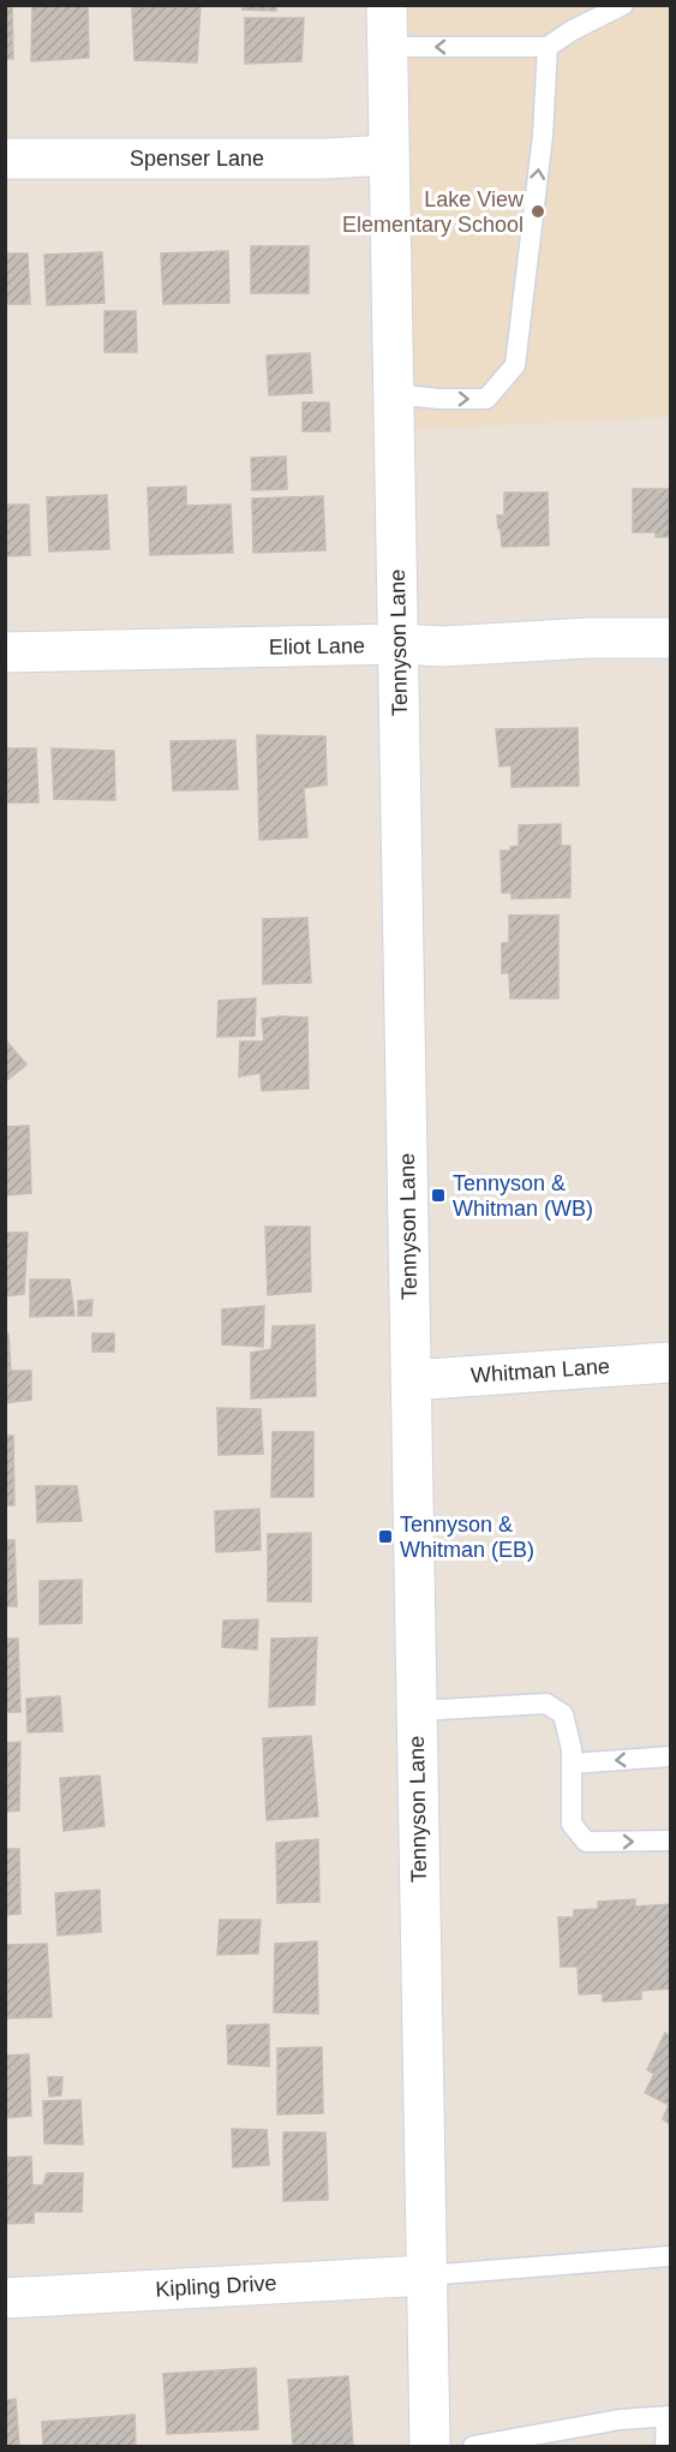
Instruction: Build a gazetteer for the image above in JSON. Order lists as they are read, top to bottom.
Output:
{
  "streets": {
    "street": [
      "Spenser Lane",
      "Tennyson Lane",
      "Eliot Lane",
      "Whitman Lane",
      "Kipling Drive"
    ]
  },
  "crossings": [
    ["Spenser Lane", "Tennyson Lane"],
    ["Tennyson Lane", "Eliot Lane"],
    ["Tennyson Lane", "Whitman Lane"],
    ["Tennyson Lane", "Kipling Drive"]
  ],
  "places": {
    "other": ["Lake View Elementary School"],
    "transit": ["Tennyson & Whitman (WB)", "Tennyson & Whitman (EB)"]
  }
}
